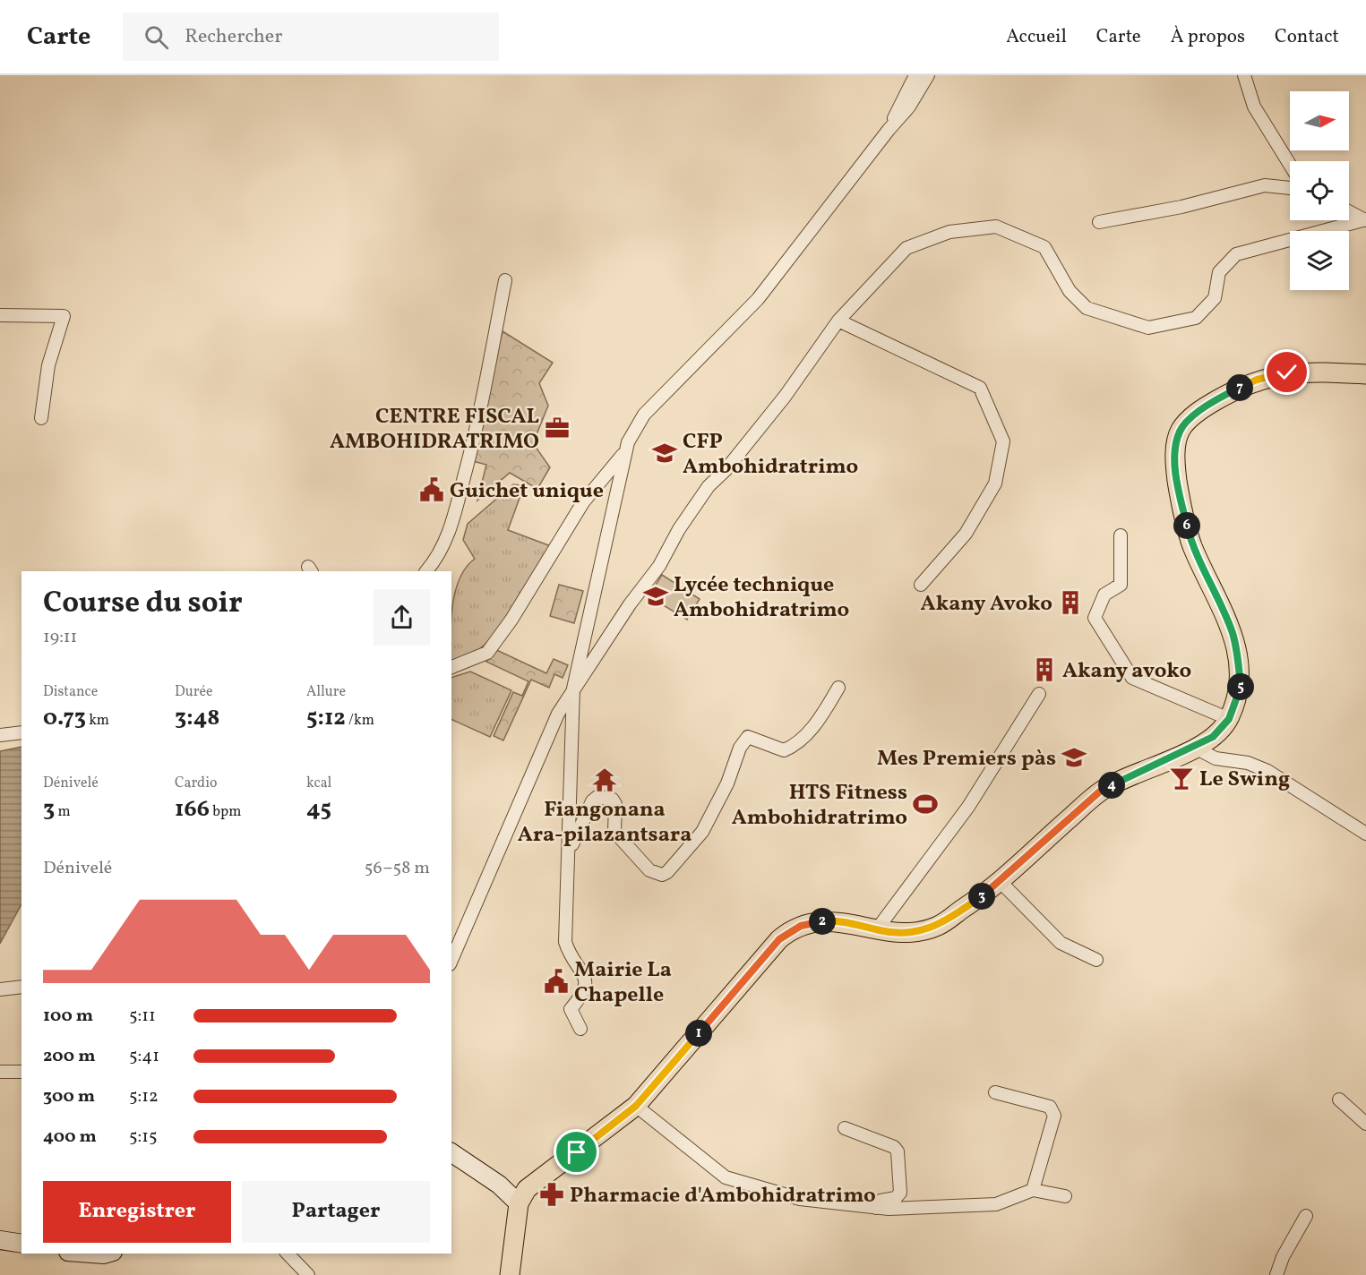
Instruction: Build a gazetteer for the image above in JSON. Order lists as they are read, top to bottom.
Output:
{
  "places": {
    "office": ["CENTRE FISCAL AMBOHIDRATRIMO"],
    "school or university": ["CFP Ambohidratrimo", "Lycée technique Ambohidratrimo", "Mes Premiers pàs"],
    "public building": ["Guichet unique", "Mairie La Chapelle"],
    "building": ["Akany Avoko", "Akany avoko"],
    "bar": ["Le Swing"],
    "temple": ["Fiangonana Ara-pilazantsara"],
    "sports": ["HTS Fitness Ambohidratrimo"],
    "pharmacy": ["Pharmacie d'Ambohidratrimo"]
  },
  "north": "right",
  "page": {
    "header": "Carte",
    "search": "Rechercher",
    "nav": [
      "Accueil",
      "Carte",
      "À propos",
      "Contact"
    ],
    "pins": [
      "7",
      "6",
      "5",
      "4",
      "3",
      "2",
      "1"
    ],
    "heading": ["Course du soir", "19:11"],
    "stats": [
      ["Distance", "0.73 km"],
      ["Durée", "3:48"],
      ["Allure", "5:12 /km"],
      ["Dénivelé", "3 m"],
      ["Cardio", "166 bpm"],
      ["kcal", "45"]
    ],
    "chart": ["Dénivelé", "56–58 m"],
    "list": [
      {
        "name": "100 m",
        "note": "5:11"
      },
      {
        "name": "200 m",
        "note": "5:41"
      },
      {
        "name": "300 m",
        "note": "5:12"
      },
      {
        "name": "400 m",
        "note": "5:15"
      }
    ],
    "buttons": ["Enregistrer", "Partager"]
  }
}
